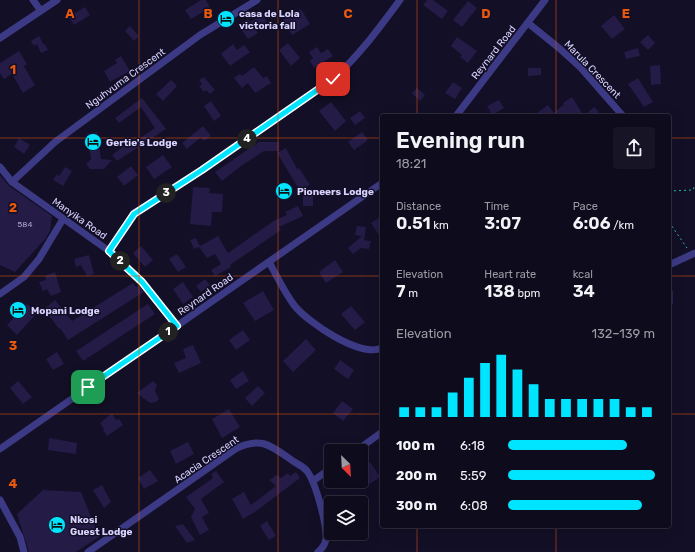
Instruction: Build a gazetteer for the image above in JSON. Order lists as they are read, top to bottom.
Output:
{
  "streets": {
    "street": [
      "Reynard Road",
      "Marula Crescent",
      "Nguhvuma Crescent",
      "Manyika Road",
      "Acacia Crescent"
    ]
  },
  "crossings": [
    ["Reynard Road", "Marula Crescent"],
    ["Reynard Road", "Manyika Road"],
    ["Nguhvuma Crescent", "Manyika Road"]
  ],
  "places": {
    "hotel": [
      "casa de Lola victoria fall",
      "Gertie's Lodge",
      "Pioneers Lodge",
      "Mopani Lodge",
      "Nkosi Guest Lodge"
    ]
  },
  "house_numbers": ["584"],
  "north": "bottom right",
  "page": {
    "heading": ["Evening run", "18:21"],
    "pins": [
      "4",
      "3",
      "2",
      "1"
    ],
    "stats": [
      ["Distance", "0.51 km"],
      ["Time", "3:07"],
      ["Pace", "6:06 /km"],
      ["Elevation", "7 m"],
      ["Heart rate", "138 bpm"],
      ["kcal", "34"]
    ],
    "chart": ["Elevation", "132–139 m"],
    "list": [
      {
        "name": "100 m",
        "note": "6:18"
      },
      {
        "name": "200 m",
        "note": "5:59"
      },
      {
        "name": "300 m",
        "note": "6:08"
      }
    ]
  },
  "grid": {
    "columns": [
      "A",
      "B",
      "C",
      "D",
      "E"
    ],
    "rows": [
      "1",
      "2",
      "3",
      "4"
    ]
  }
}
